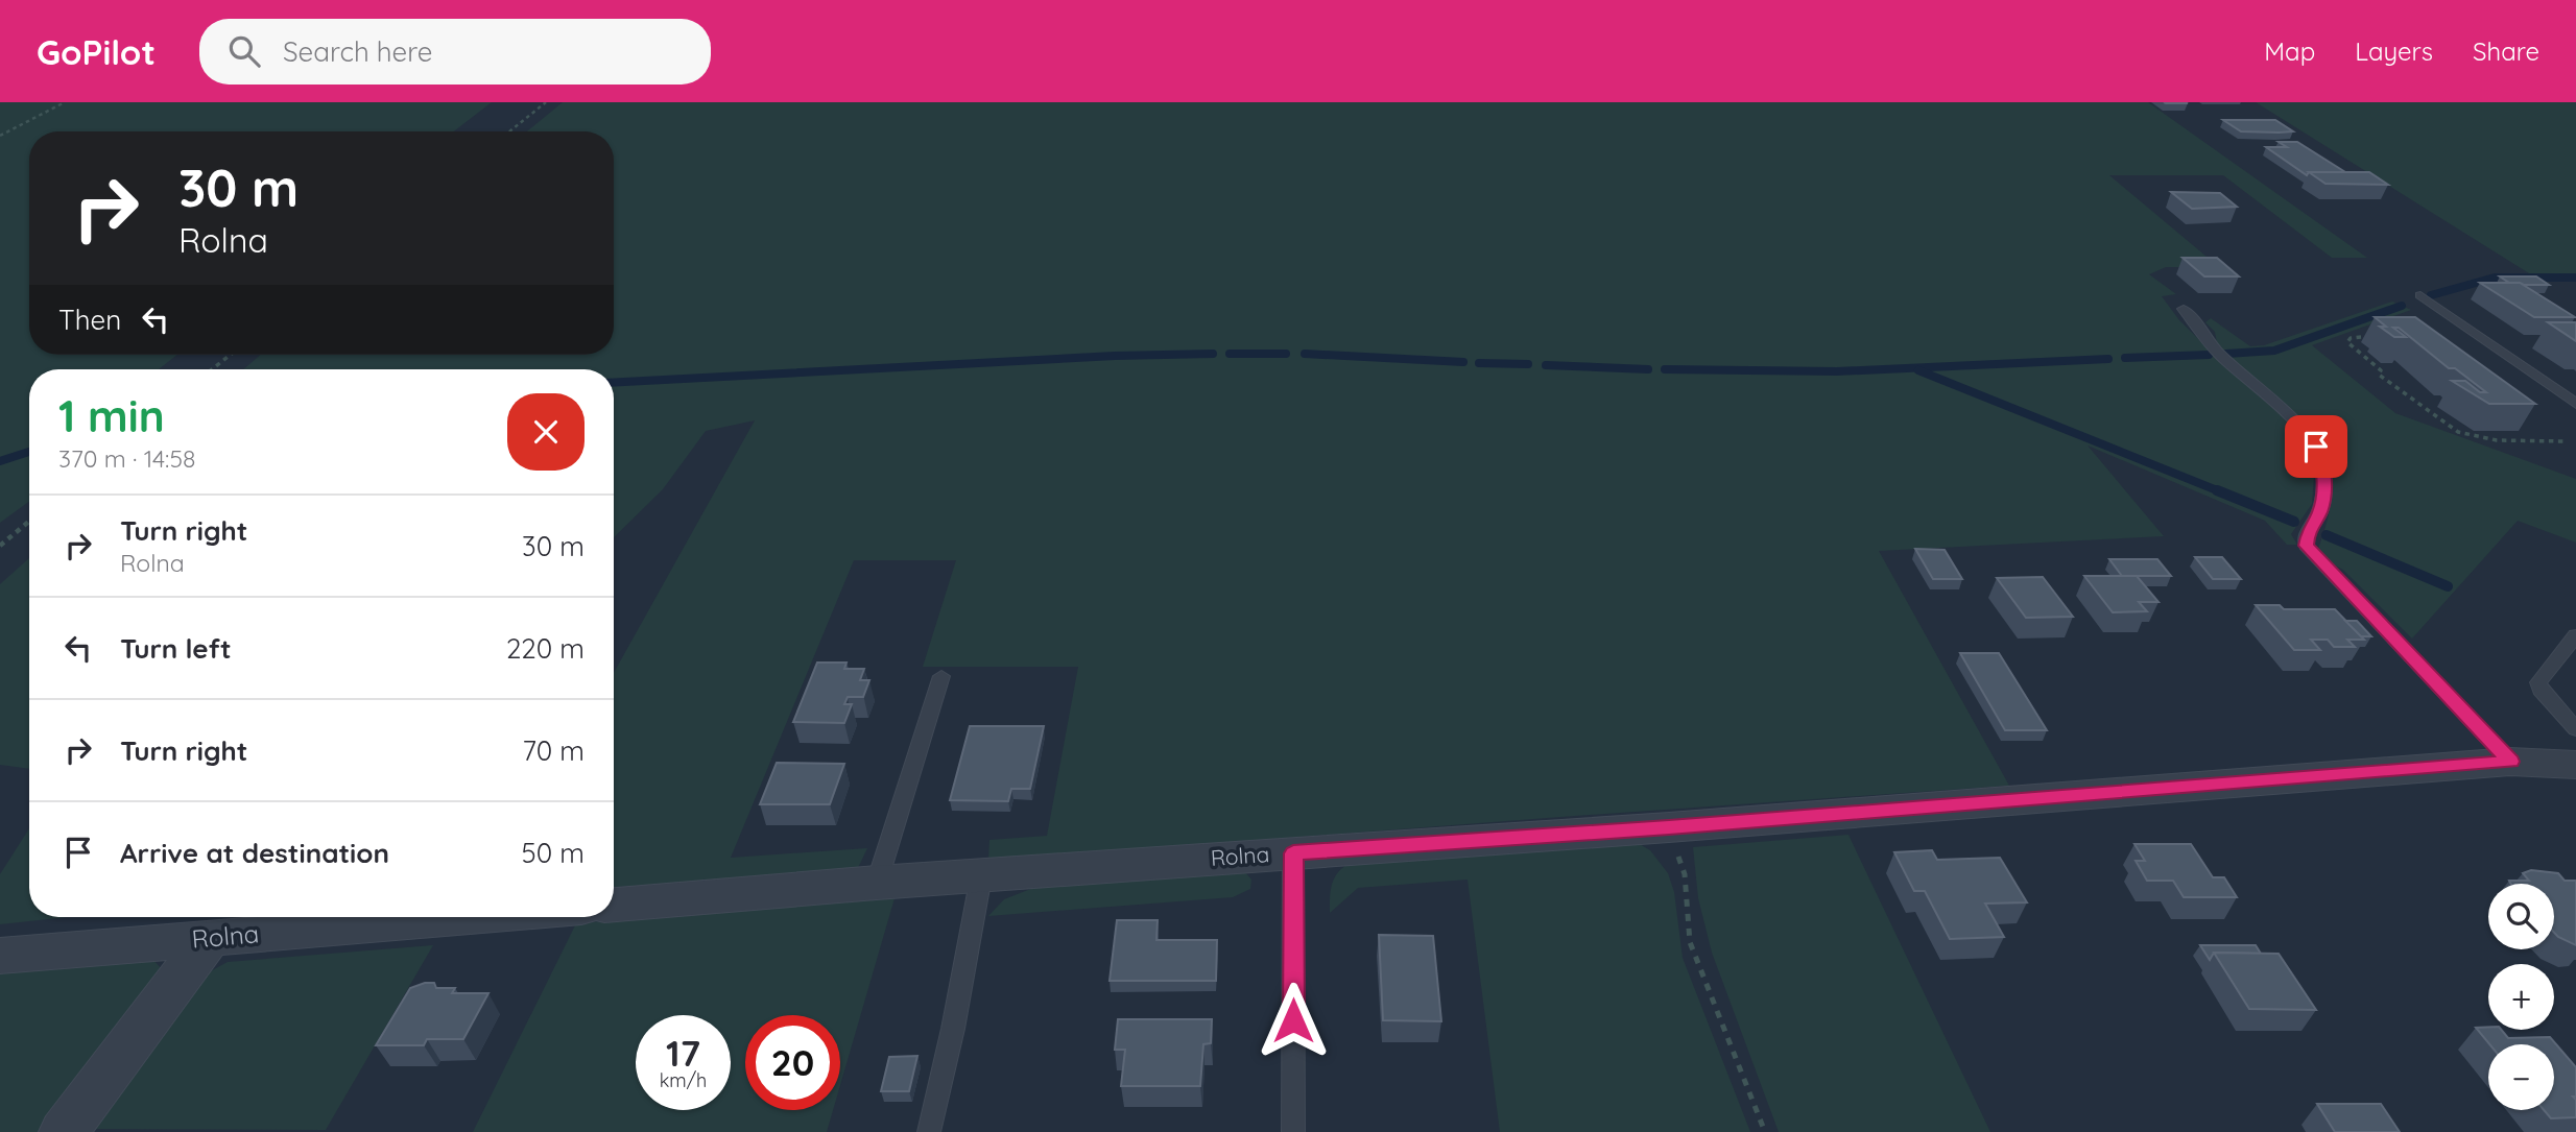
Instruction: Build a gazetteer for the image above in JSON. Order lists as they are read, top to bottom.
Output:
{
  "streets": {
    "street": ["Rolna"]
  },
  "page": {
    "header": "GoPilot",
    "search": "Search here",
    "nav": ["Map", "Layers", "Share"],
    "turn": ["30 m", "Rolna"],
    "then": "Then",
    "heading": ["1 min", "370 m · 14:58"],
    "list": [
      {
        "name": "Turn right",
        "note": "Rolna",
        "value": "30 m"
      },
      {
        "name": "Turn left",
        "value": "220 m"
      },
      {
        "name": "Turn right",
        "value": "70 m"
      },
      {
        "name": "Arrive at destination",
        "value": "50 m"
      }
    ],
    "map_buttons": ["+", "−"],
    "speed": "17 km/h",
    "limit": "20"
  }
}
